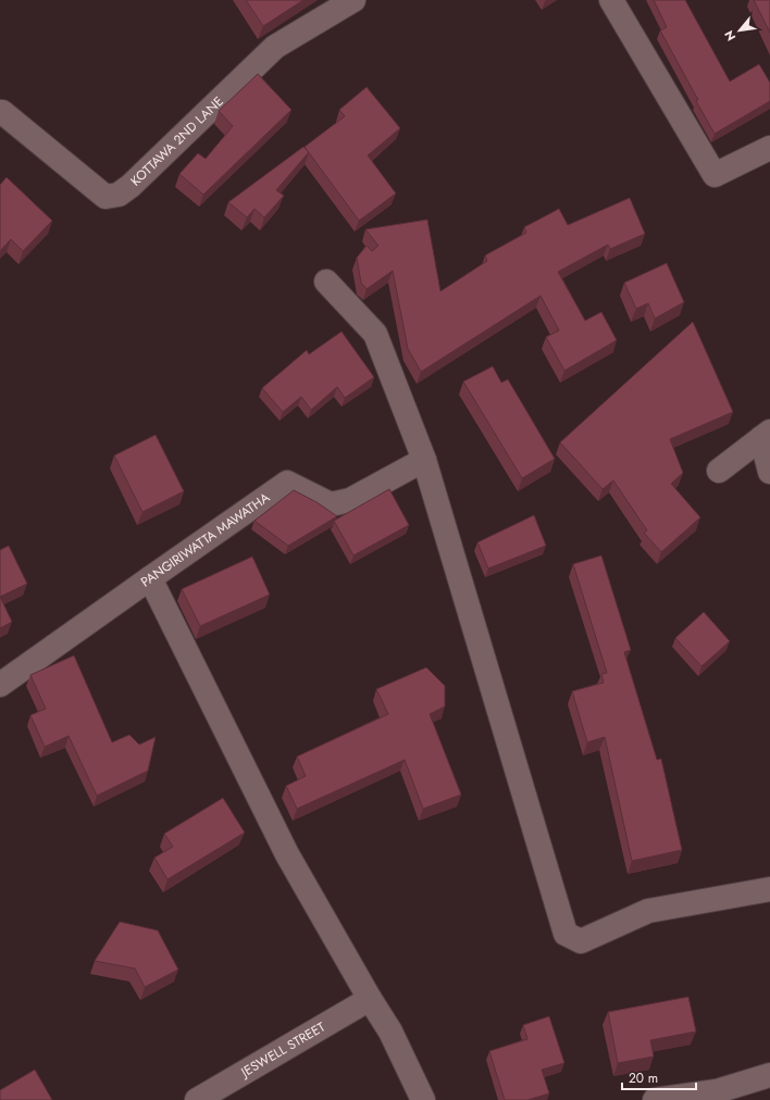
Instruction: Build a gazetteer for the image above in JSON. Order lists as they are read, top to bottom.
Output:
{
  "streets": {
    "street": ["KOTTAWA 2ND LANE", "PANGIRIWATTA MAWATHA", "JESWELL STREET"]
  },
  "scale_bar": "20 m",
  "north": "bottom left"
}
